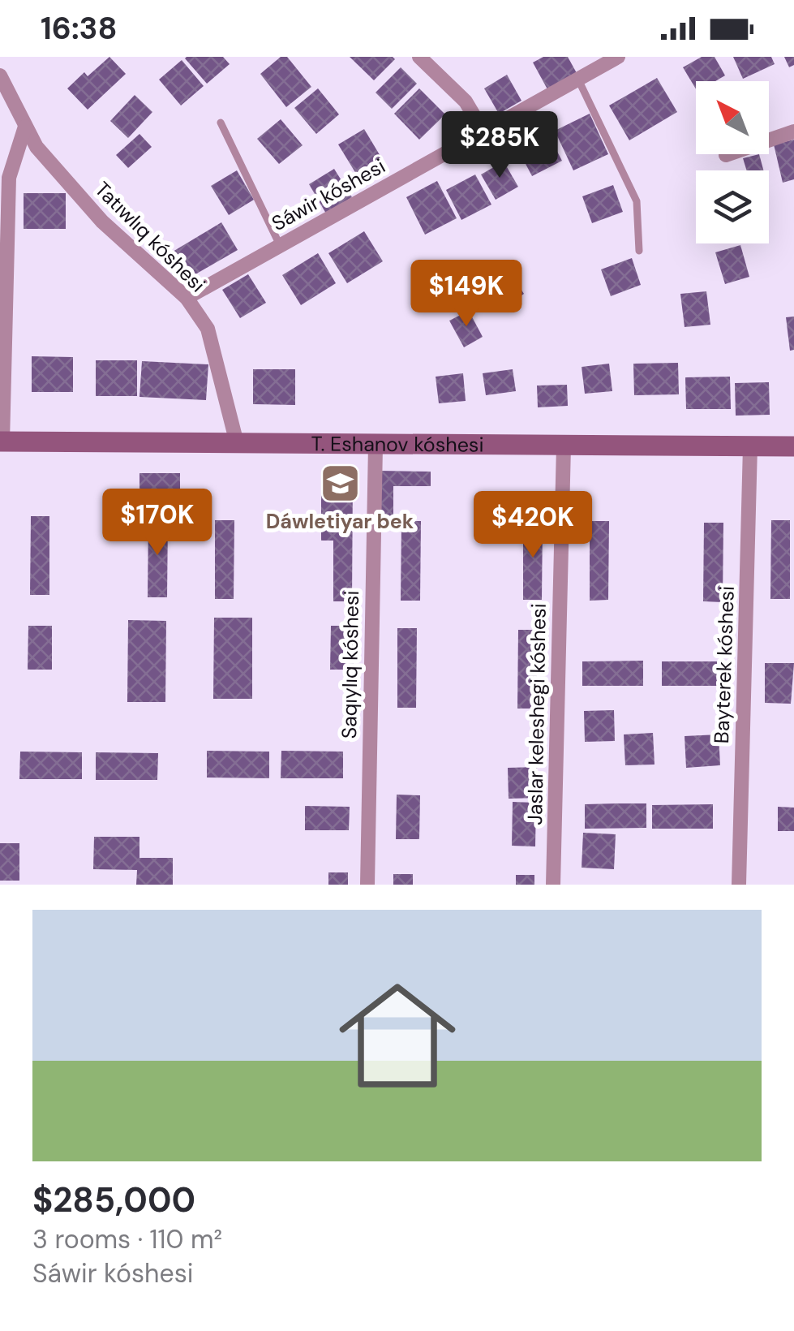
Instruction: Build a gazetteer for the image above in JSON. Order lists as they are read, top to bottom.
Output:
{
  "streets": {
    "main road": ["T. Eshanov kóshesi"],
    "street": [
      "Sáwir kóshesi",
      "Tatıwlıq kóshesi",
      "Saqıylıq kóshesi",
      "Bayterek kóshesi",
      "Jaslar keleshegi kóshesi"
    ]
  },
  "crossings": [
    ["Sáwir kóshesi", "Tatıwlıq kóshesi"],
    ["Tatıwlıq kóshesi", "T. Eshanov kóshesi"],
    ["T. Eshanov kóshesi", "Saqıylıq kóshesi"],
    ["T. Eshanov kóshesi", "Bayterek kóshesi"],
    ["T. Eshanov kóshesi", "Jaslar keleshegi kóshesi"]
  ],
  "places": {
    "school or university": ["Dáwletiyar bek"]
  },
  "north": "top left",
  "page": {
    "status": "16:38",
    "price": [
      "$285K",
      "$149K",
      "$170K",
      "$420K"
    ],
    "list": [
      {
        "name": "$285,000",
        "note": "3 rooms · 110 m² · Sáwir kóshesi"
      }
    ]
  }
}
